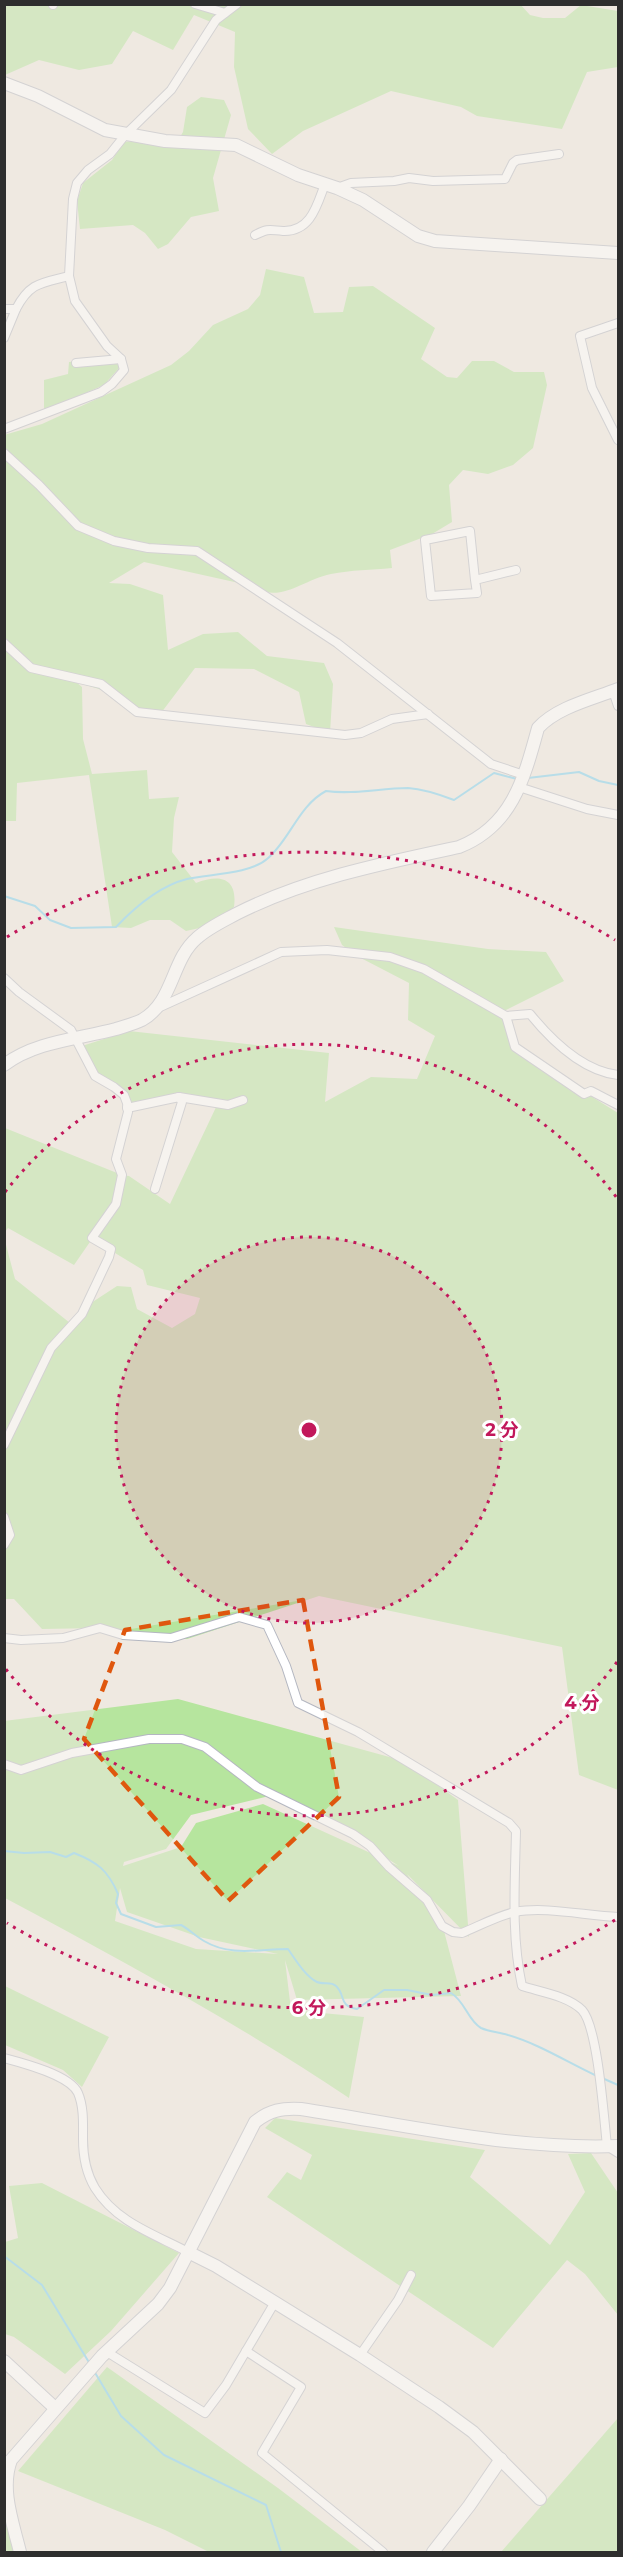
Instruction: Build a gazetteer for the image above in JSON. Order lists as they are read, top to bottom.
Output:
{
  "rings": ["2 分", "4 分", "6 分"]
}
